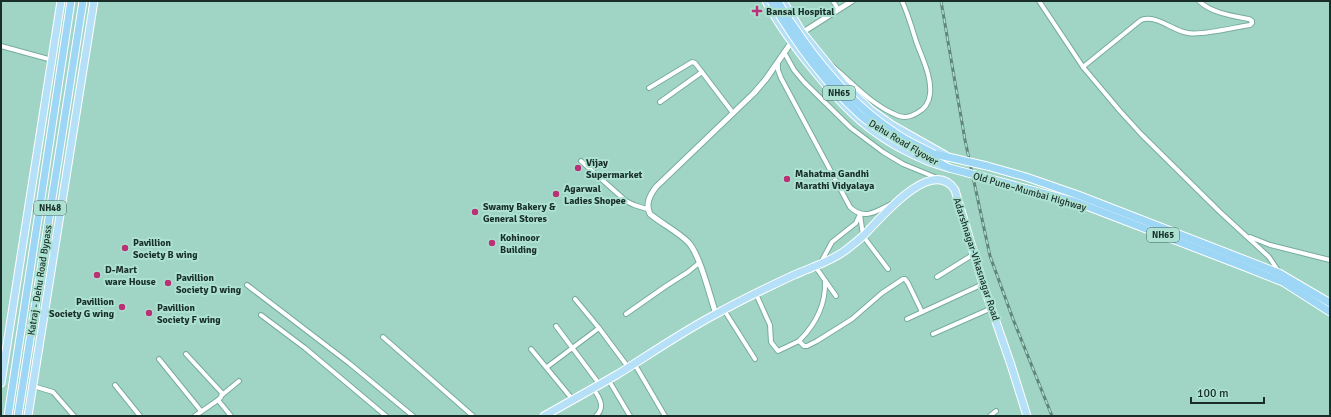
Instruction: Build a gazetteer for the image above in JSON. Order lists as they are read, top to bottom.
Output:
{
  "streets": {
    "highway": [
      "NH65",
      "Dehu Road Flyover",
      "Old Pune–Mumbai Highway",
      "NH48",
      "Katraj - Dehu Road Bypass"
    ],
    "main road": ["Adarshnagar-Vikasnagar Road"]
  },
  "crossings": [
    ["Dehu Road Flyover", "Old Pune–Mumbai Highway"]
  ],
  "places": {
    "health": ["Bansal Hospital"],
    "other": [
      "Vijay Supermarket",
      "Mahatma Gandhi Marathi Vidyalaya",
      "Agarwal Ladies Shopee",
      "Swamy Bakery & General Stores",
      "Kohinoor Building",
      "Pavillion Society B wing",
      "D-Mart ware House",
      "Pavillion Society D wing",
      "Pavillion Society G wing",
      "Pavillion Society F wing"
    ]
  },
  "scale_bar": "100 m"
}
